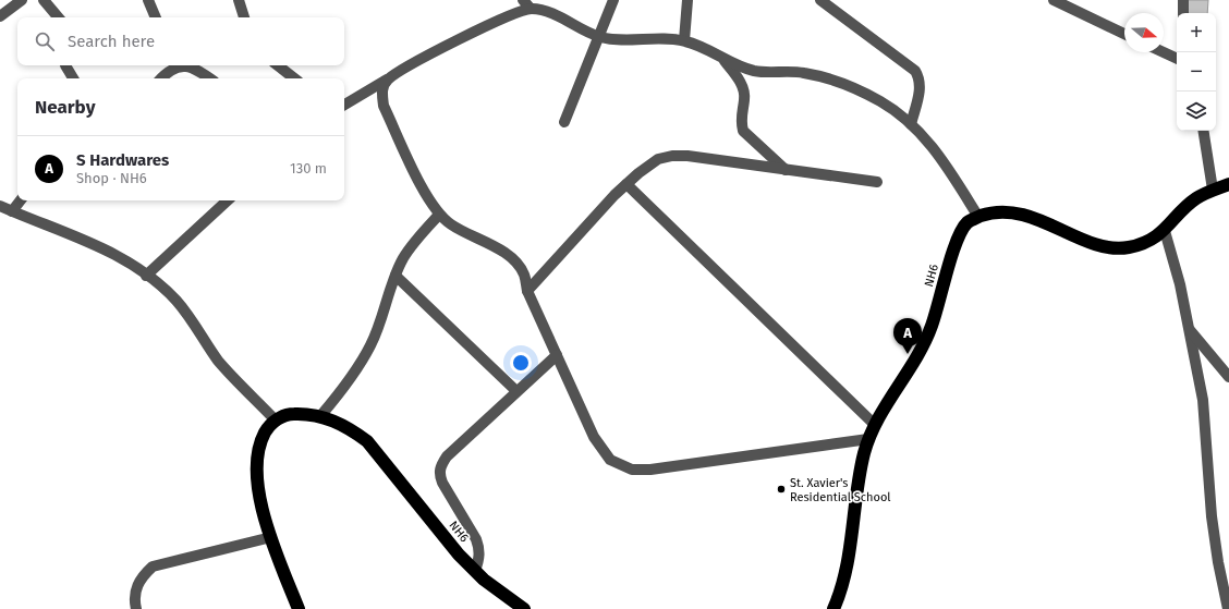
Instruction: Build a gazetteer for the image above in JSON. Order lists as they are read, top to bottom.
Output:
{
  "streets": {
    "highway": ["NH6"]
  },
  "places": ["St. Xavier's Residential School"],
  "north": "right",
  "page": {
    "map_buttons": ["+", "−"],
    "search": "Search here",
    "heading": "Nearby",
    "list": [
      {
        "mark": "A",
        "name": "S Hardwares",
        "note": "Shop · NH6",
        "value": "130 m"
      }
    ],
    "pins": "A"
  }
}
